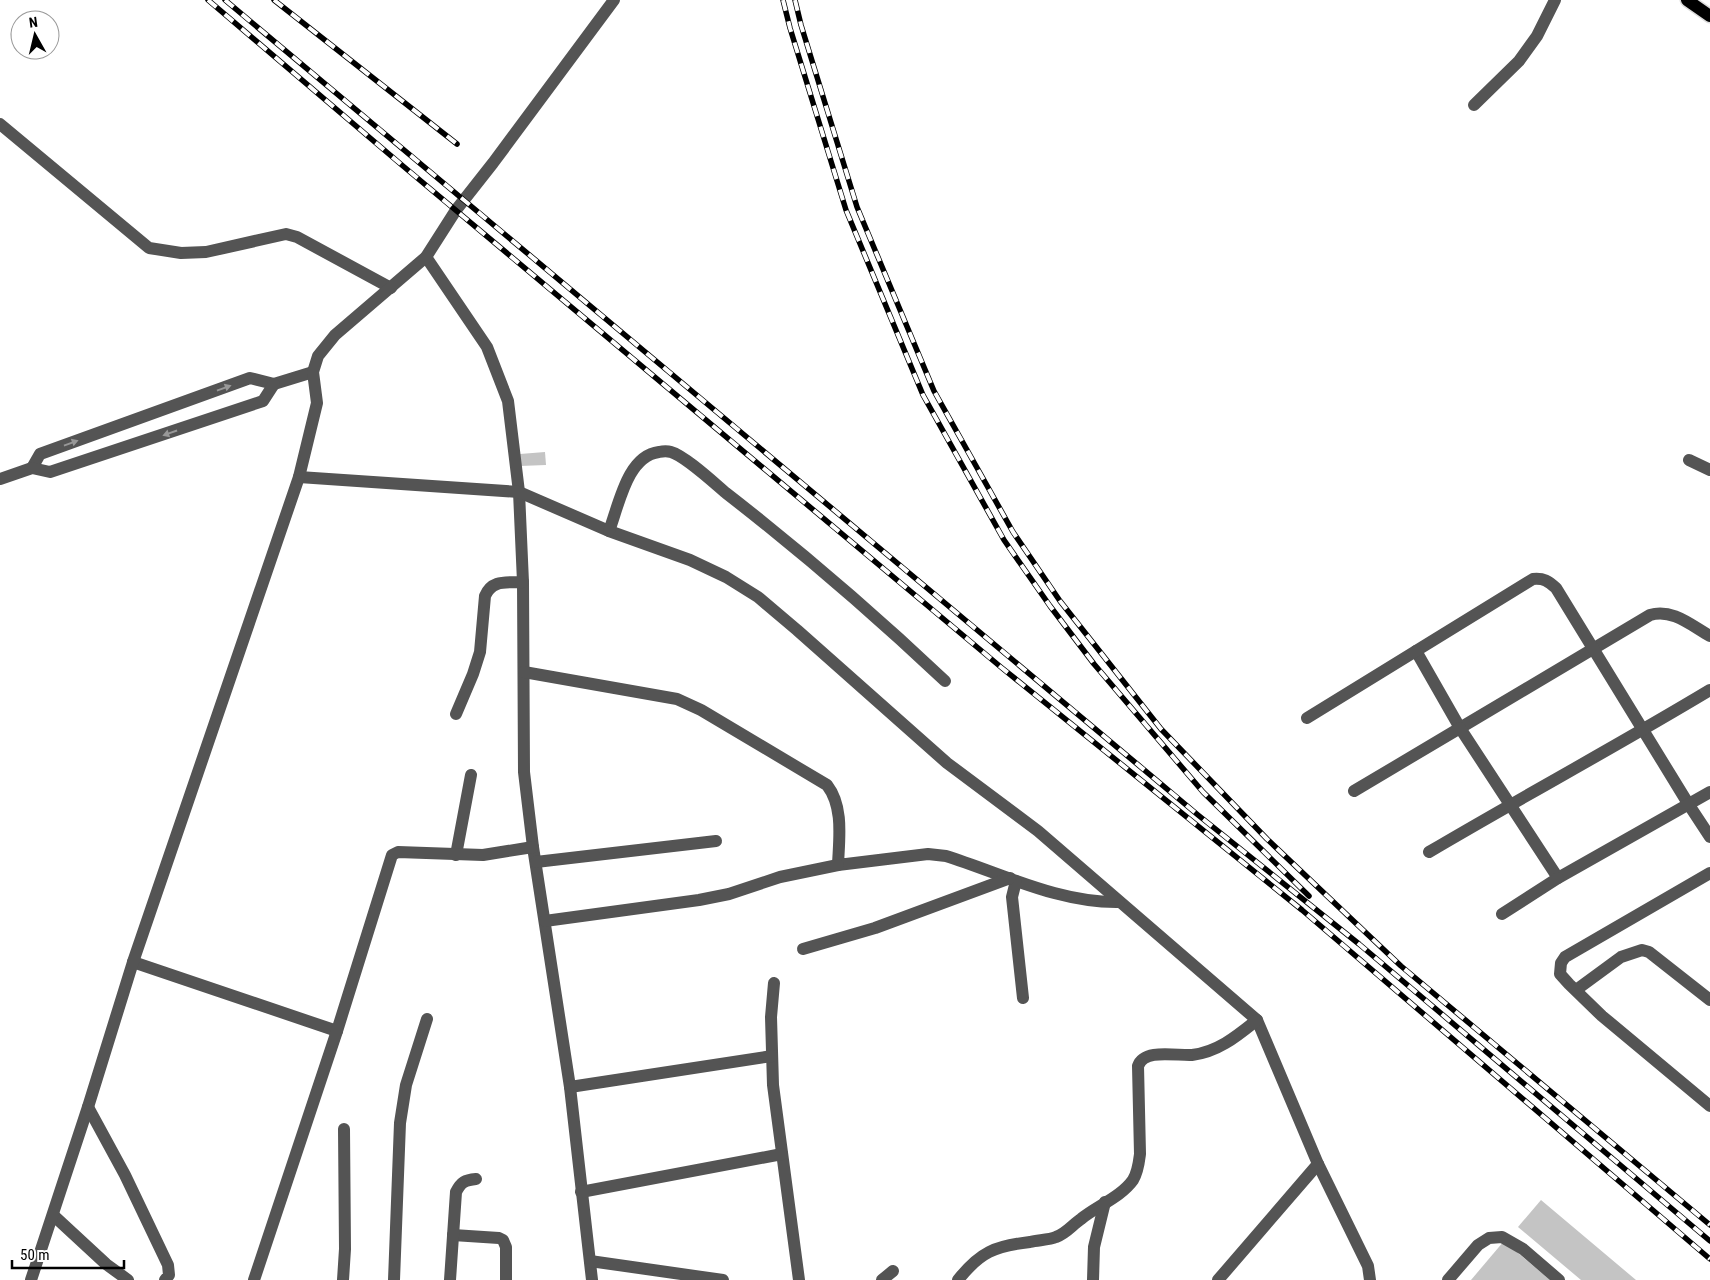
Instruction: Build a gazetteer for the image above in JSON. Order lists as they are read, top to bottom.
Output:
{
  "scale_bar": "50 m",
  "north": "top"
}
